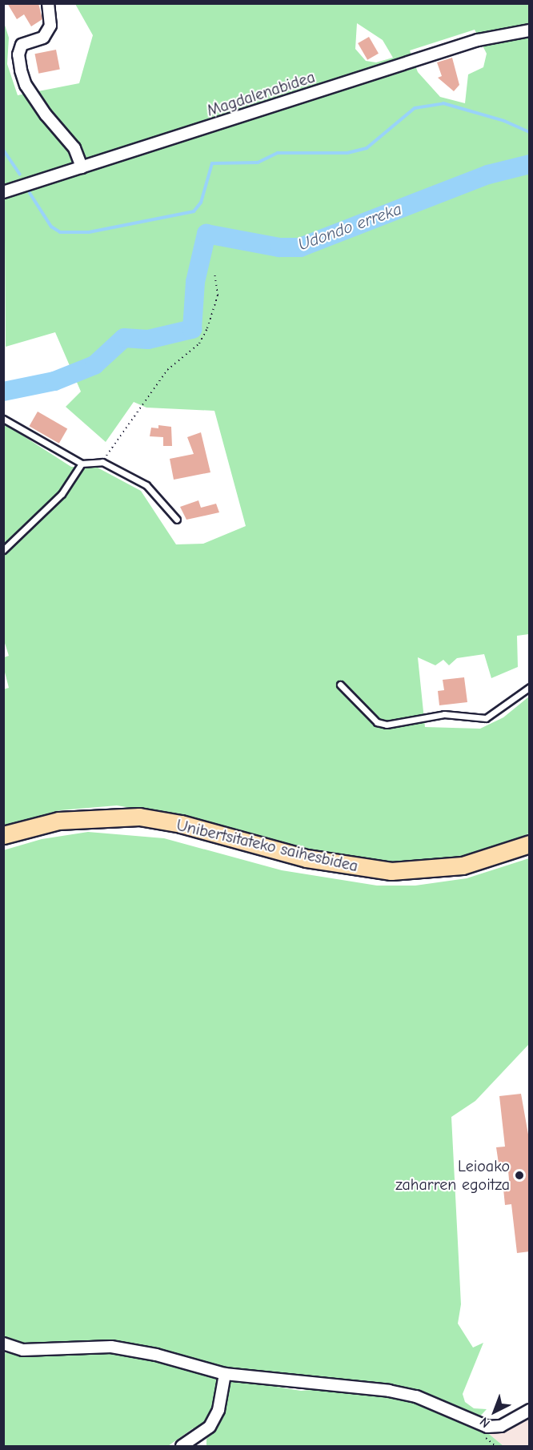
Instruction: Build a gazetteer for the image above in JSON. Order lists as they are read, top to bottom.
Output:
{
  "streets": {
    "main road": ["Unibertsitateko saihesbidea"],
    "street": ["Magdalenabidea"]
  },
  "water": ["Udondo erreka"],
  "places": ["Leioako zaharren egoitza"],
  "north": "bottom left"
}
